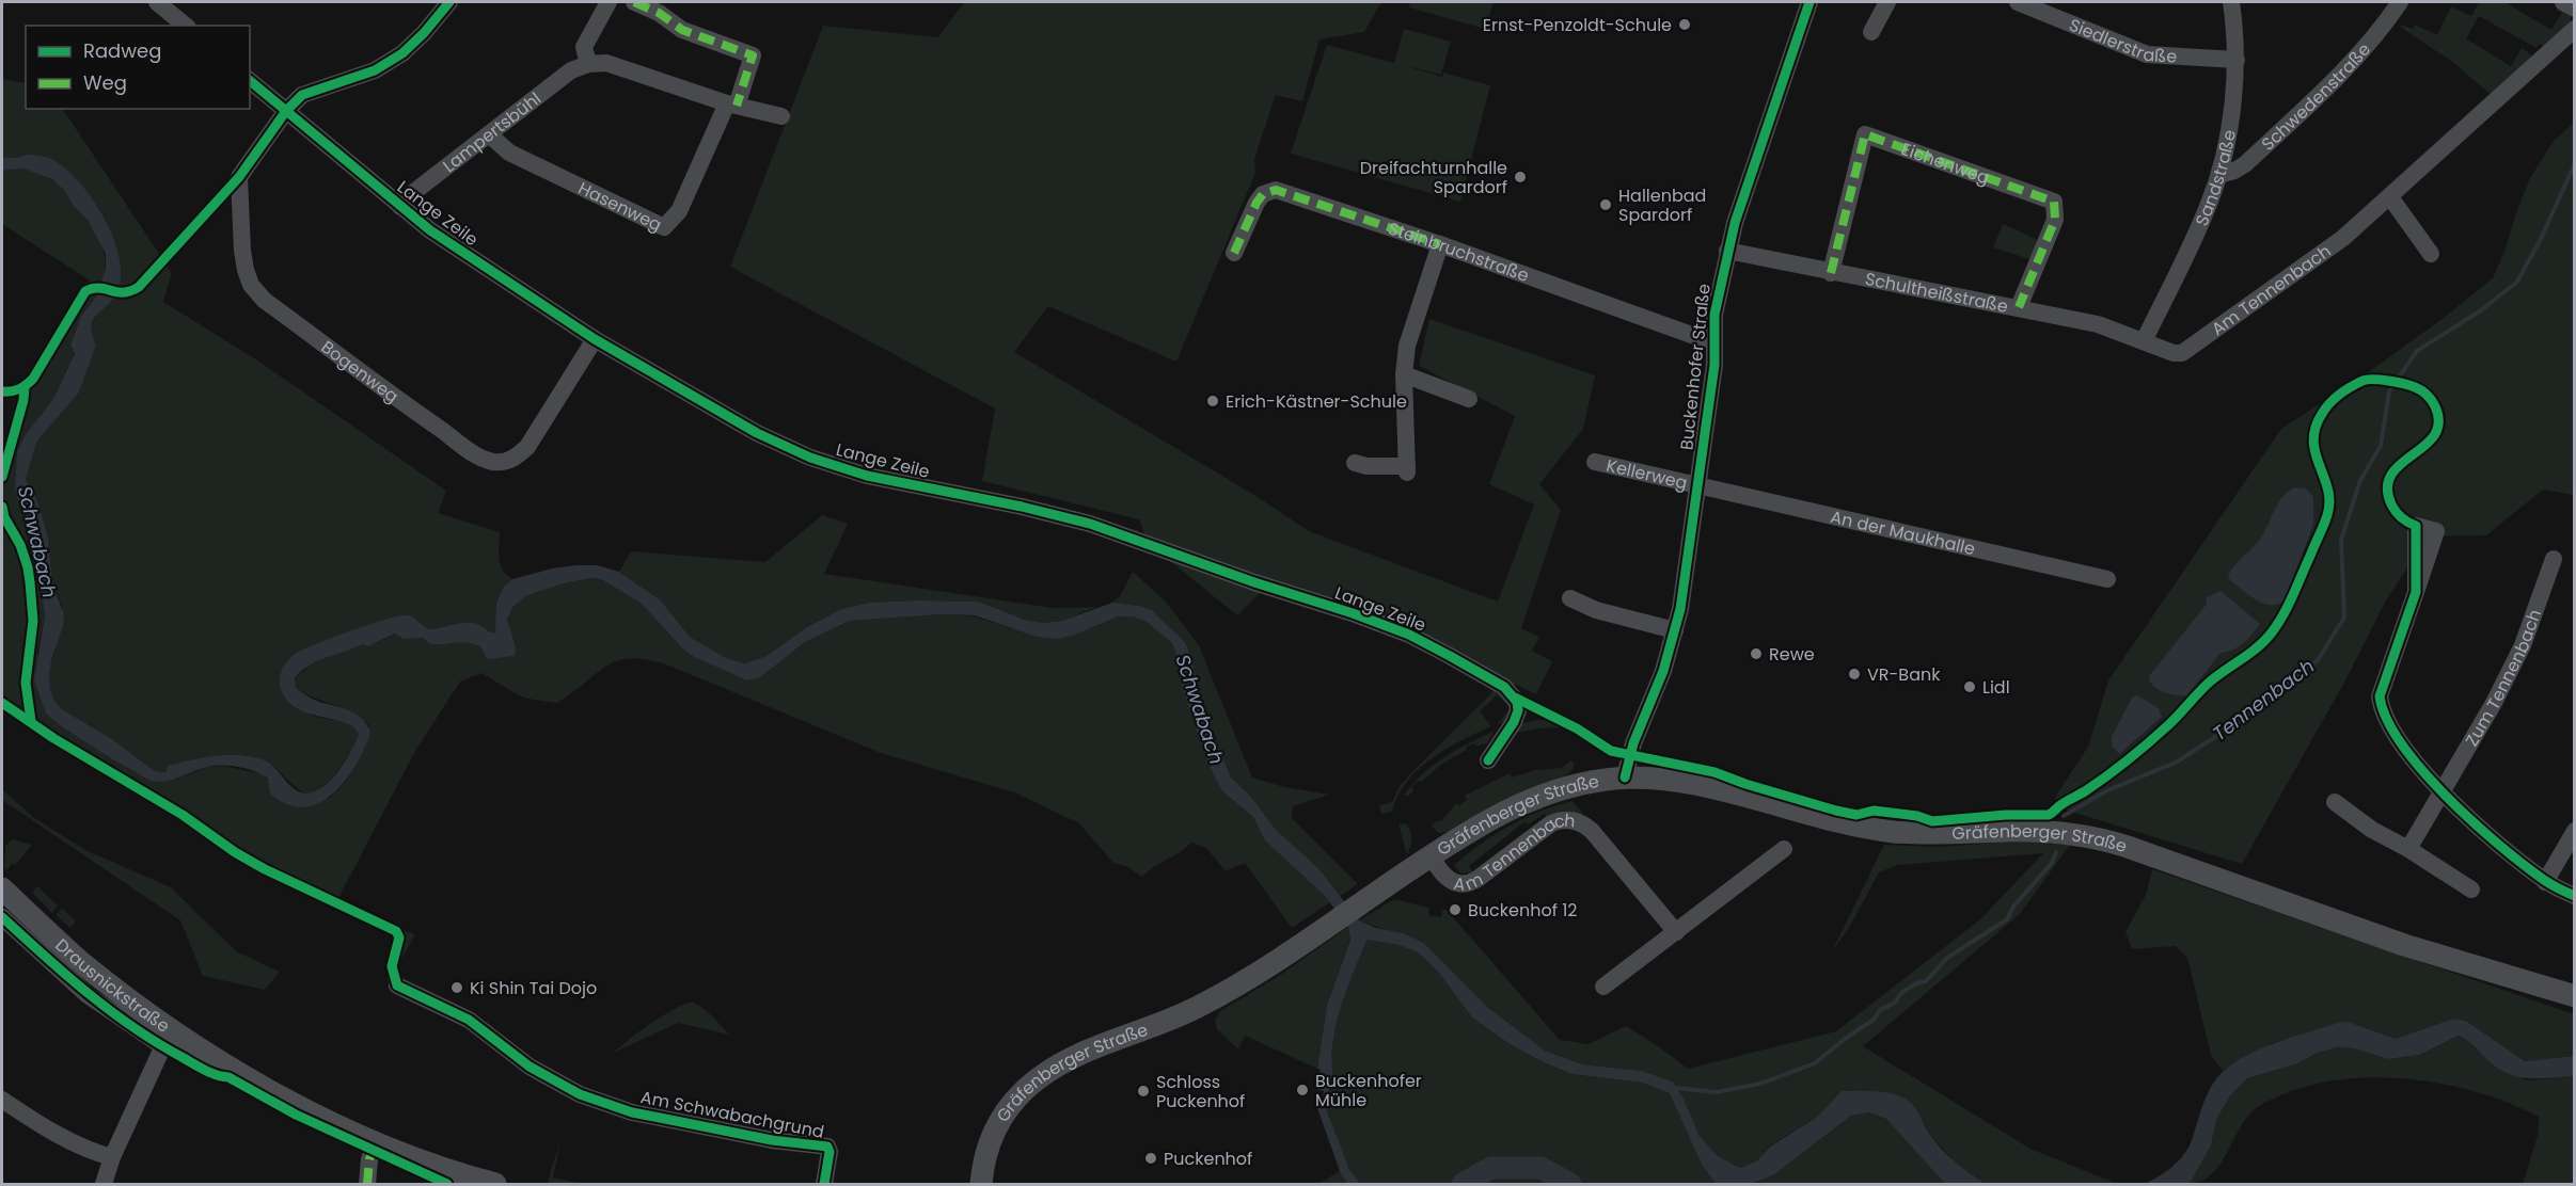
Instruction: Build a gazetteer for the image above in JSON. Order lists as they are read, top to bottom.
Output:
{
  "streets": {
    "main road": ["Gräfenberger Straße", "Drausnickstraße"],
    "street": [
      "Siedlerstraße",
      "Schwedenstraße",
      "Lampertsbühl",
      "Eichenweg",
      "Sandstraße",
      "Hasenweg",
      "Lange Zeile",
      "Steinbruchstraße",
      "Am Tennenbach",
      "Schultheißstraße",
      "Buckenhofer Straße",
      "Bogenweg",
      "Kellerweg",
      "An der Maukhalle",
      "Zum Tennenbach",
      "Am Schwabachgrund"
    ]
  },
  "crossings": [
    ["Siedlerstraße", "Sandstraße"],
    ["Schwedenstraße", "Sandstraße"],
    ["Lampertsbühl", "Hasenweg"],
    ["Lampertsbühl", "Lange Zeile"],
    ["Eichenweg", "Schultheißstraße"],
    ["Sandstraße", "Am Tennenbach"],
    ["Sandstraße", "Schultheißstraße"],
    ["Lange Zeile", "Bogenweg"],
    ["Steinbruchstraße", "Buckenhofer Straße"],
    ["Am Tennenbach", "Schultheißstraße"],
    ["Am Tennenbach", "Gräfenberger Straße"],
    ["Schultheißstraße", "Buckenhofer Straße"],
    ["Buckenhofer Straße", "Kellerweg"],
    ["Buckenhofer Straße", "An der Maukhalle"],
    ["Buckenhofer Straße", "Gräfenberger Straße"],
    ["Kellerweg", "An der Maukhalle"]
  ],
  "water": ["Schwabach", "Tennenbach"],
  "places": [
    "Ernst-Penzoldt-Schule",
    "Dreifachturnhalle Spardorf",
    "Hallenbad Spardorf",
    "Erich-Kästner-Schule",
    "Rewe",
    "VR-Bank",
    "Lidl",
    "Buckenhof 12",
    "Ki Shin Tai Dojo",
    "Buckenhofer Mühle",
    "Schloss Puckenhof",
    "Puckenhof"
  ],
  "legend": ["Radweg", "Weg"]
}
